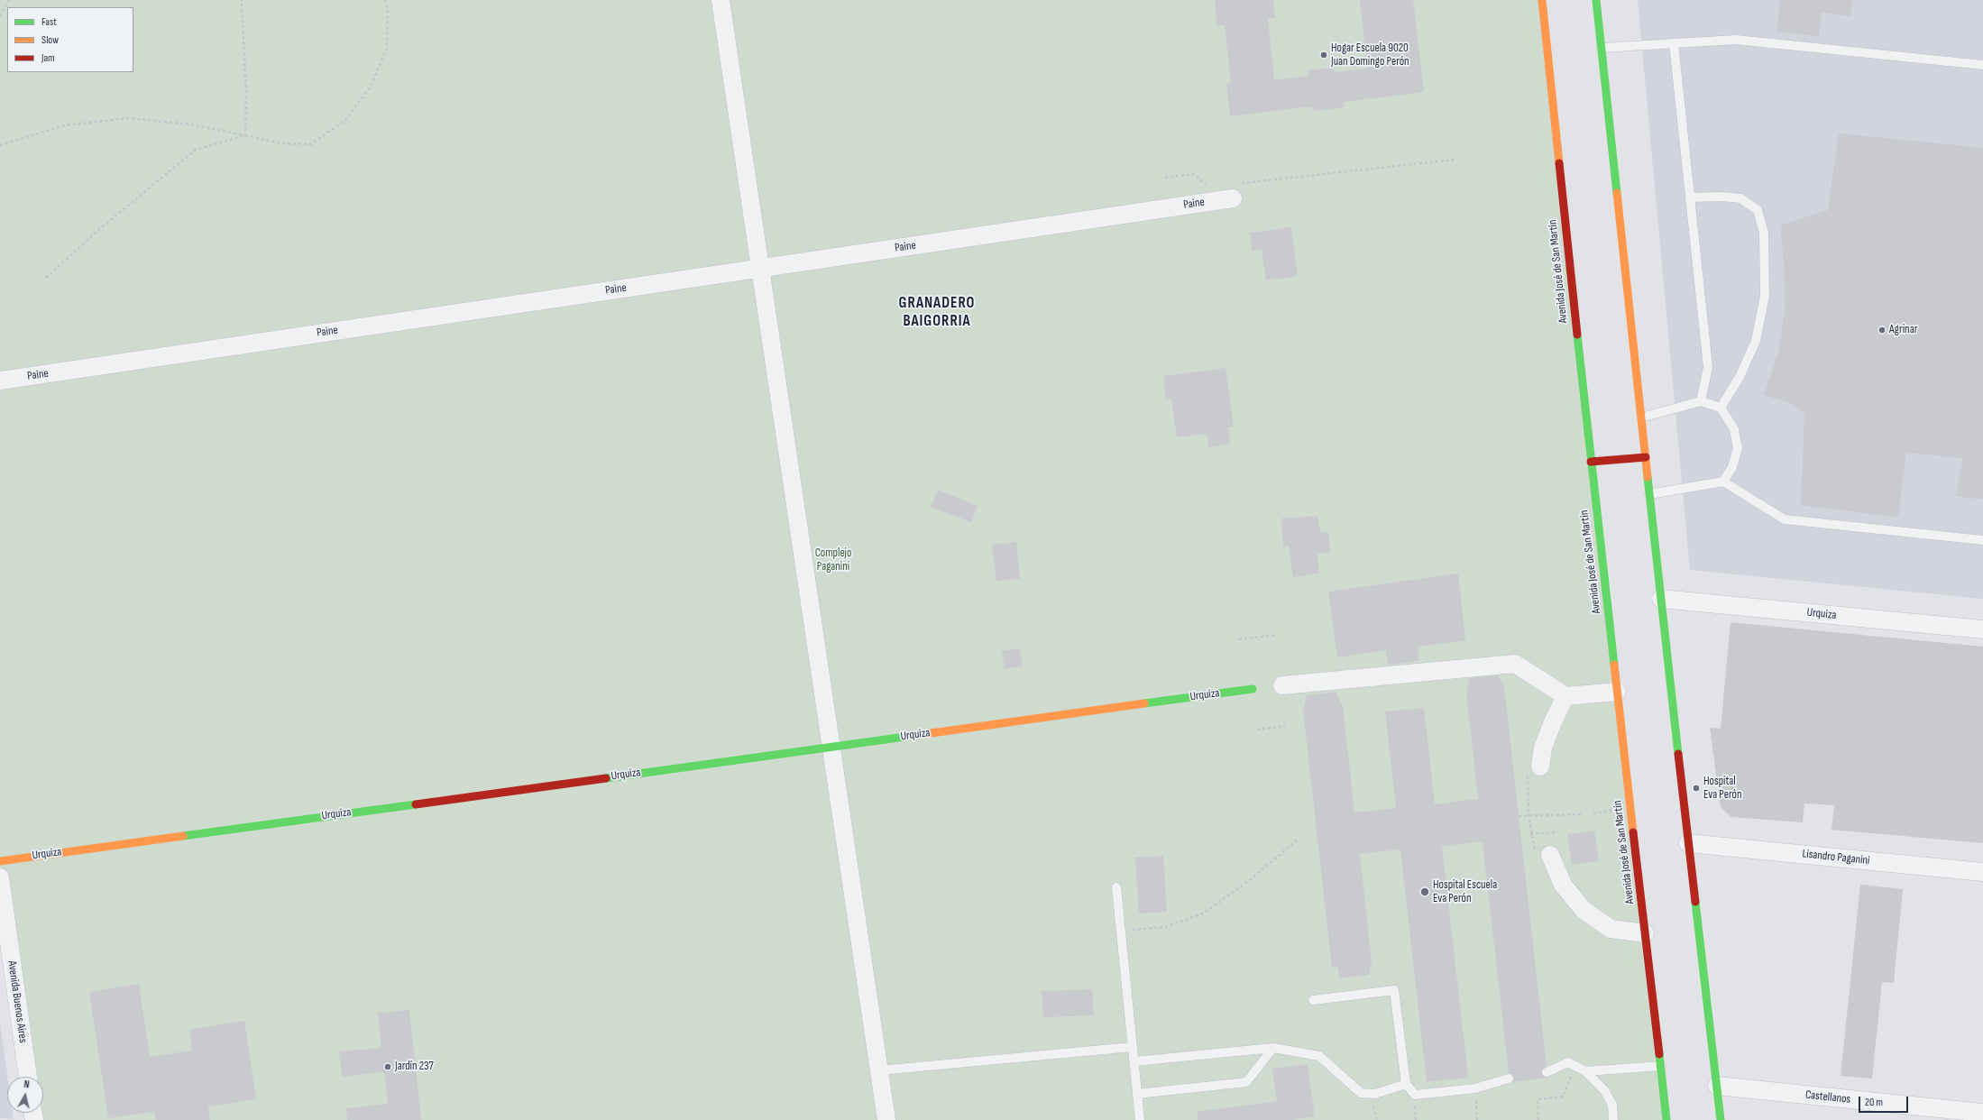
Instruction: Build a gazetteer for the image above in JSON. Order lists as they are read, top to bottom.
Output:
{
  "streets": {
    "main road": ["Avenida José de San Martín", "Urquiza"],
    "street": [
      "Paine",
      "Lisandro Paganini",
      "Avenida Buenos Aires",
      "Castellanos"
    ]
  },
  "districts": ["GRANADERO BAIGORRIA"],
  "parks": ["Complejo Paganini"],
  "places": [
    "Hogar Escuela 9020 Juan Domingo Perón",
    "Agrinar",
    "Hospital Eva Perón",
    "Hospital Escuela Eva Perón",
    "Jardín 237"
  ],
  "legend": ["Fast", "Slow", "Jam"],
  "scale_bar": "20 m",
  "north": "top"
}
